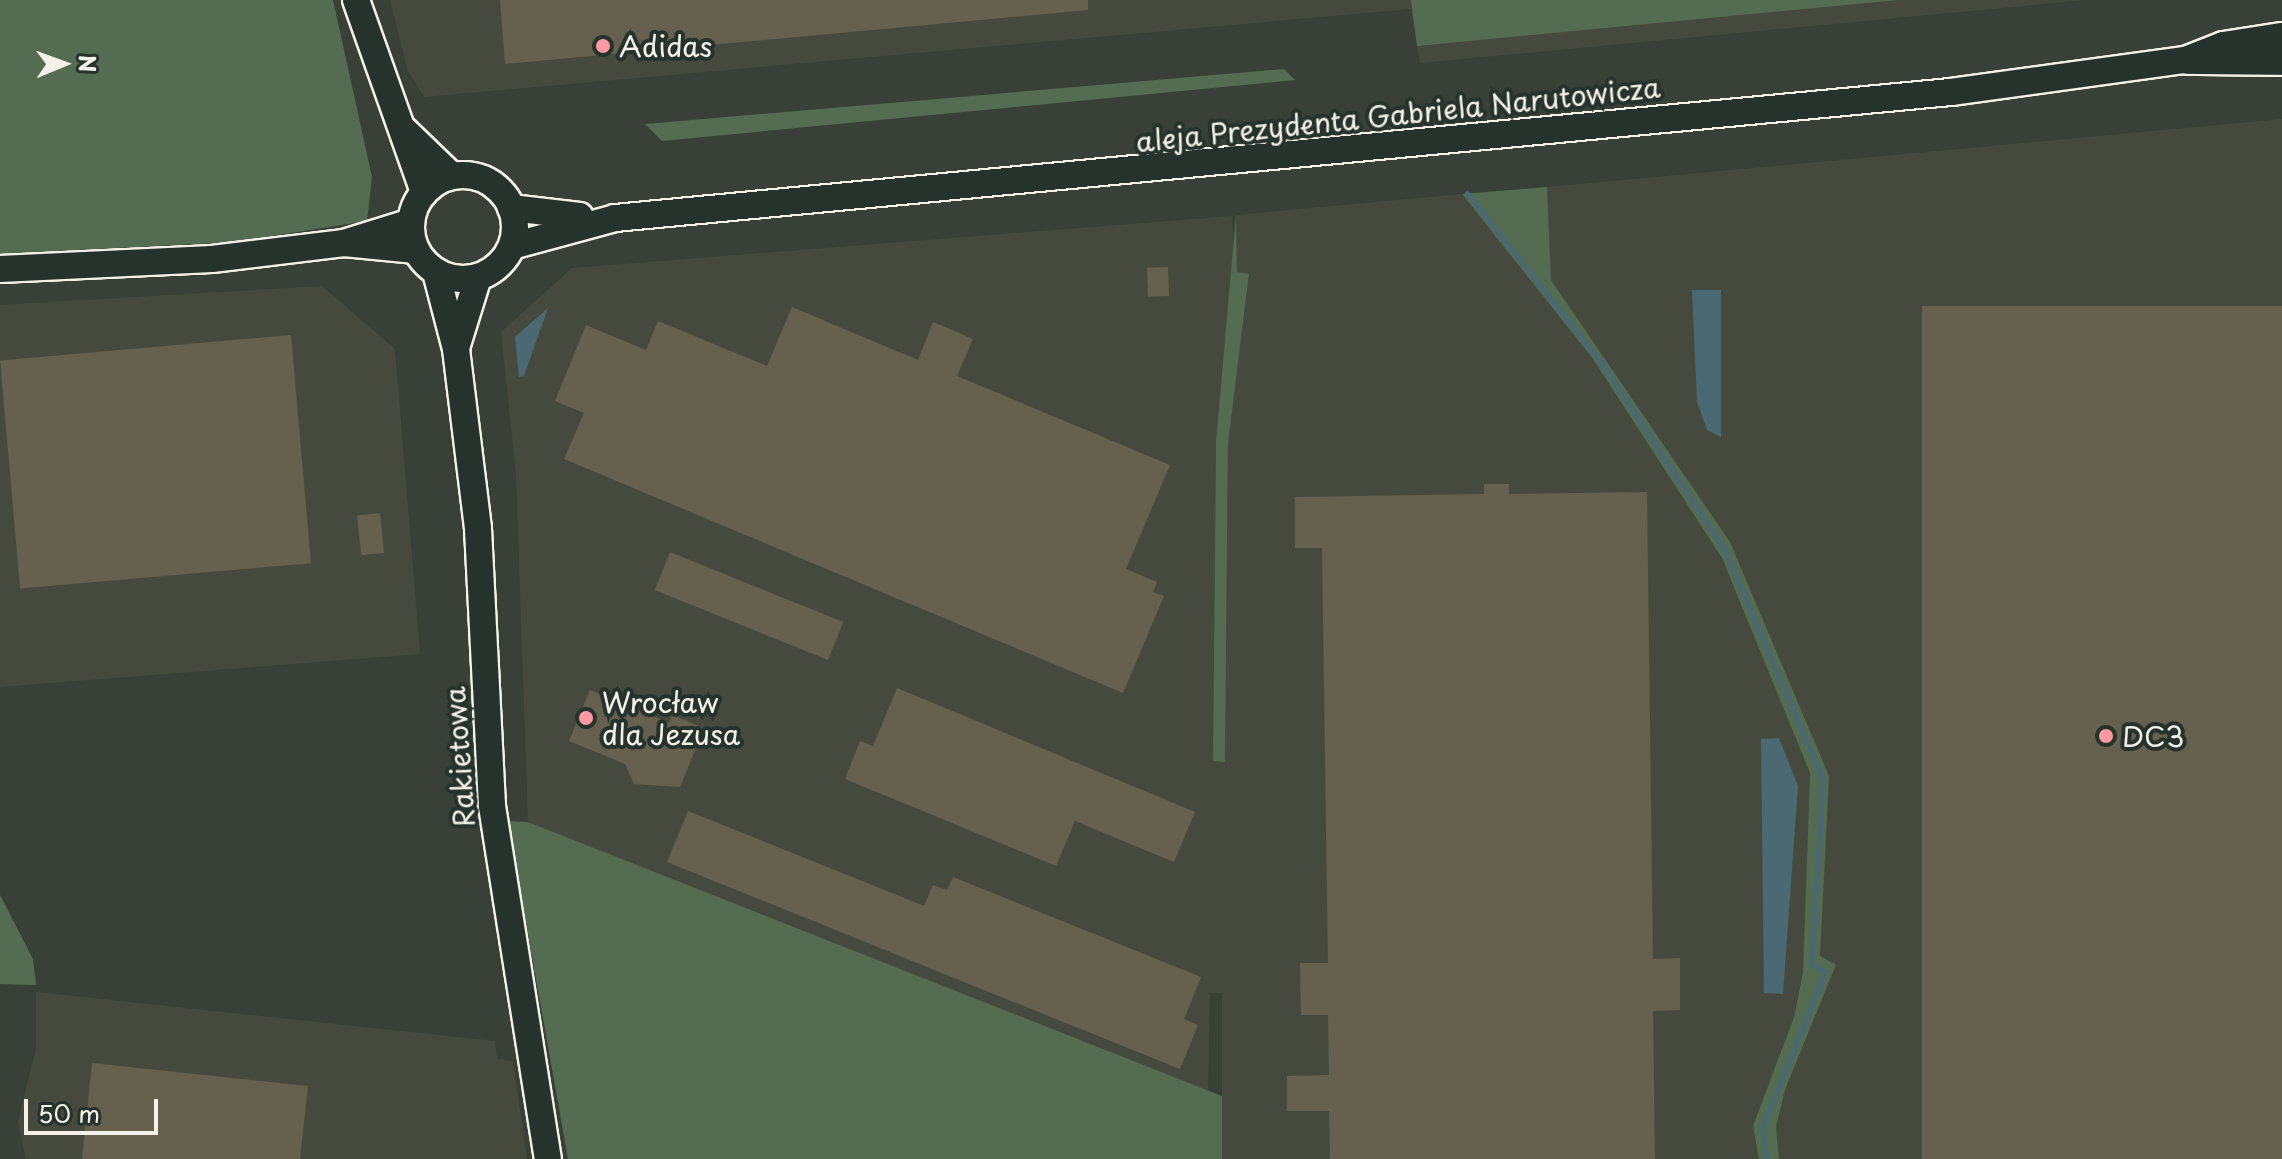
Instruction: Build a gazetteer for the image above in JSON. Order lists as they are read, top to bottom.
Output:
{
  "streets": {
    "street": ["aleja Prezydenta Gabriela Narutowicza", "Rakietowa"]
  },
  "crossings": [
    ["aleja Prezydenta Gabriela Narutowicza", "Rakietowa"]
  ],
  "places": ["Adidas", "Wrocław dla Jezusa", "DC3"],
  "scale_bar": "50 m",
  "north": "right"
}
